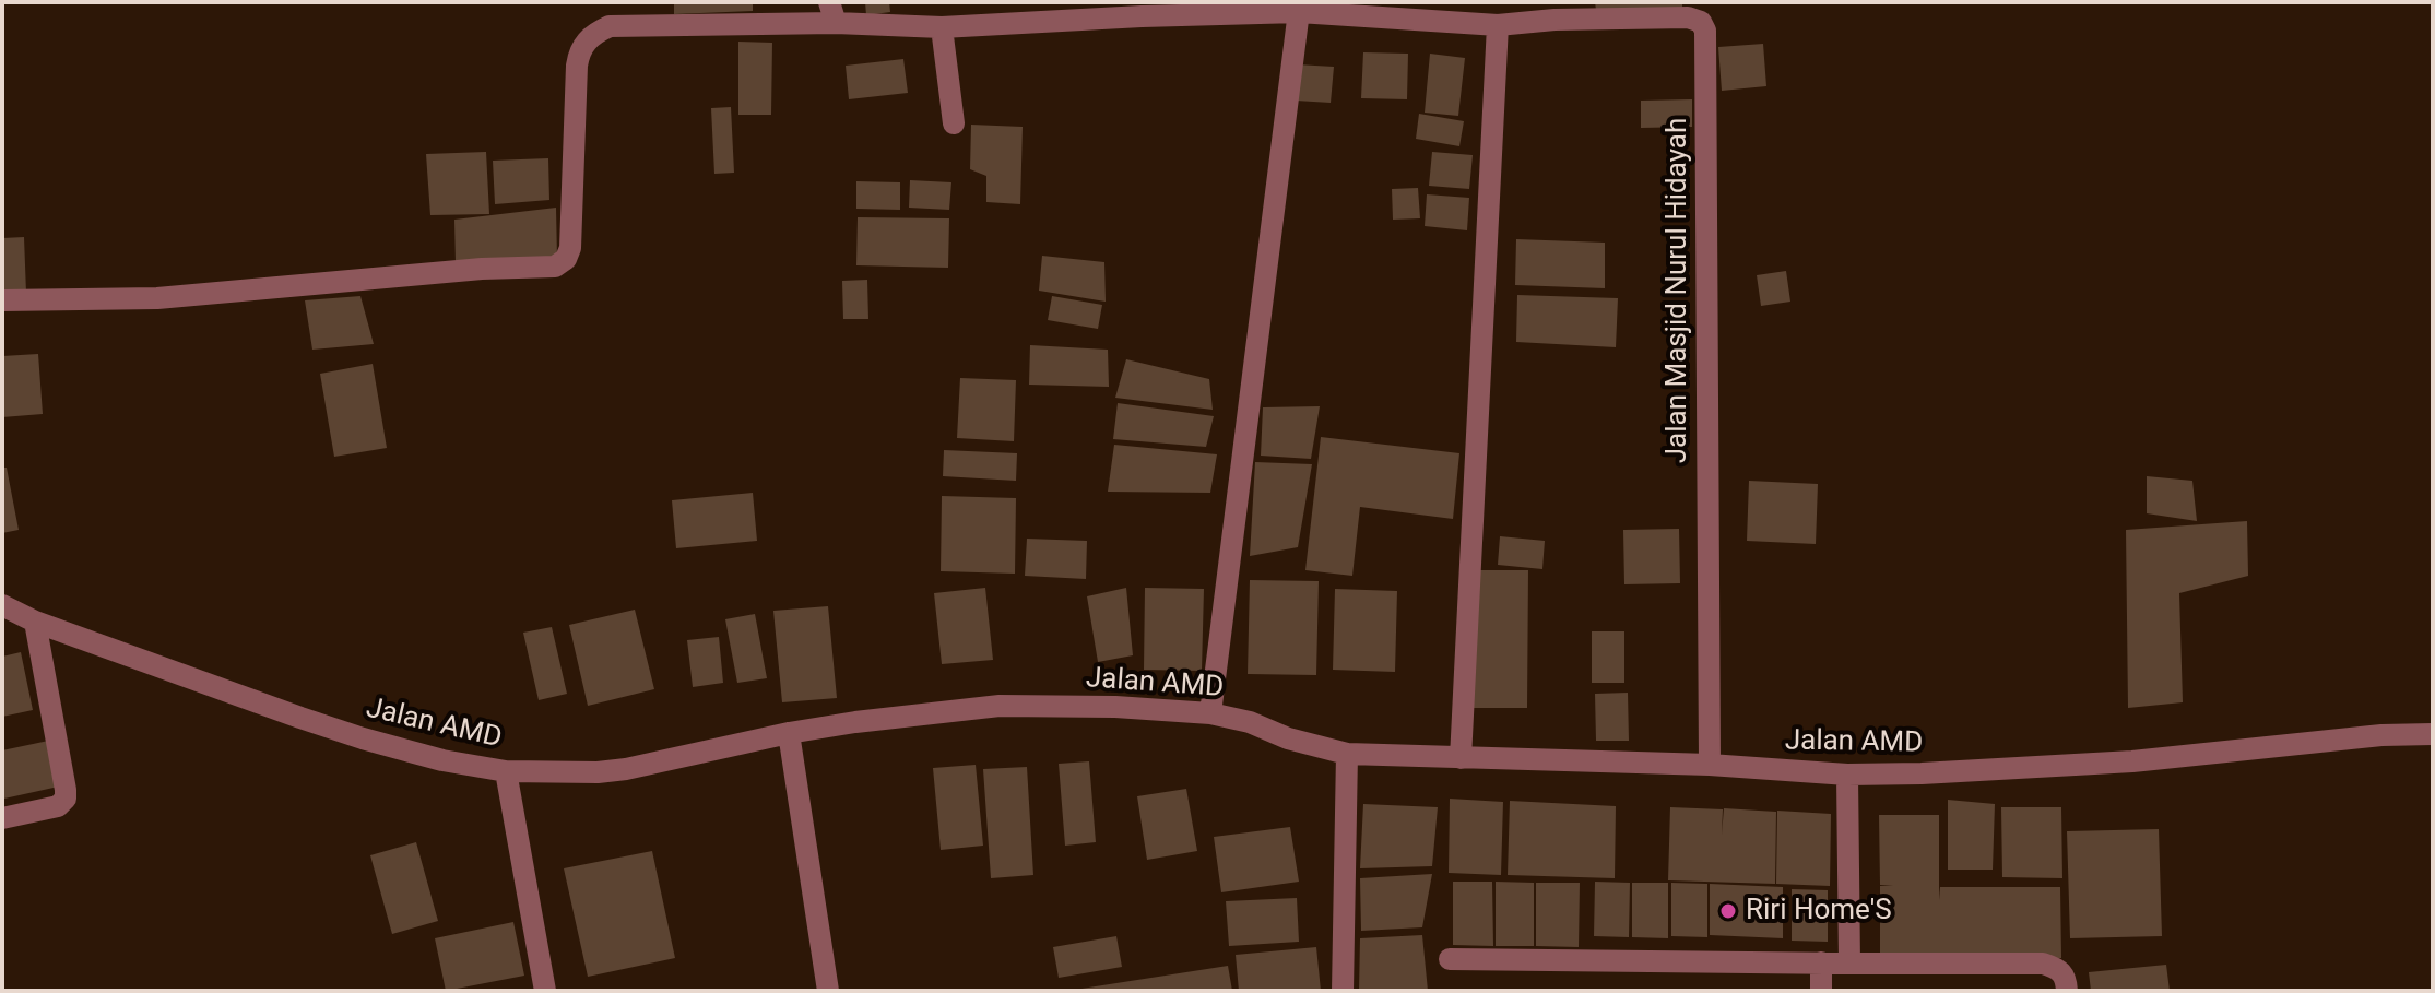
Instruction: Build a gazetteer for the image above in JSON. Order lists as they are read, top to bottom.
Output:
{
  "streets": {
    "street": ["Jalan Masjid Nurul Hidayah", "Jalan AMD"]
  },
  "crossings": [
    ["Jalan Masjid Nurul Hidayah", "Jalan AMD"]
  ],
  "places": ["Riri Home'S"]
}
